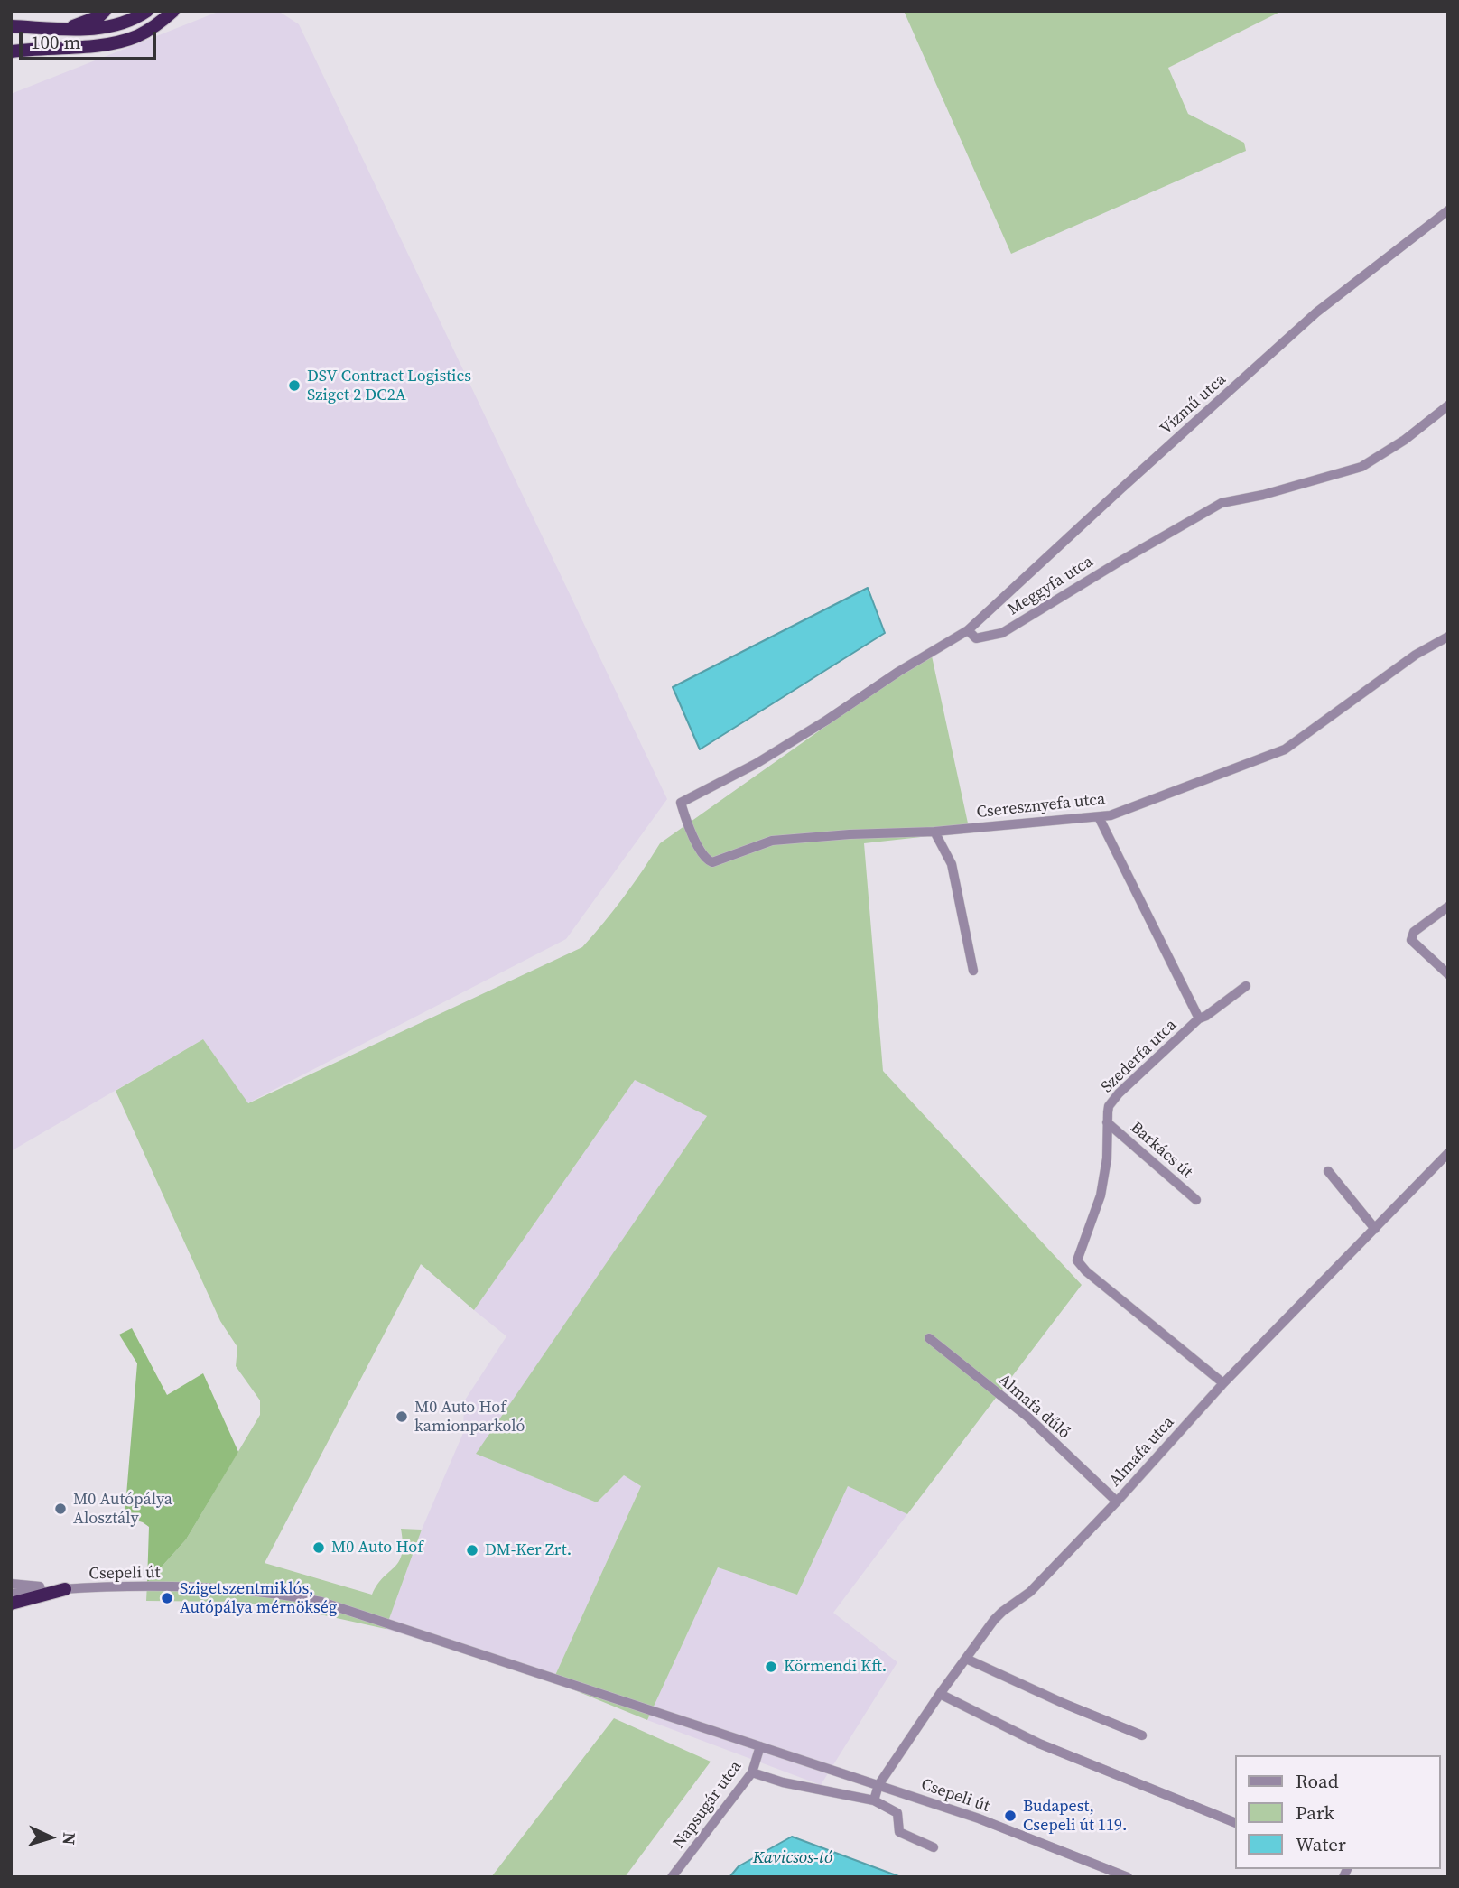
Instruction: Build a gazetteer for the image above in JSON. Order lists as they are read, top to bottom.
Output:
{
  "streets": {
    "street": [
      "Vízmű utca",
      "Meggyfa utca",
      "Cseresznyefa utca",
      "Szederfa utca",
      "Barkács út",
      "Almafa dűlő",
      "Almafa utca",
      "Csepeli út",
      "Napsugár utca"
    ]
  },
  "crossings": [
    ["Vízmű utca", "Meggyfa utca"],
    ["Vízmű utca", "Cseresznyefa utca"],
    ["Meggyfa utca", "Cseresznyefa utca"],
    ["Cseresznyefa utca", "Szederfa utca"],
    ["Szederfa utca", "Barkács út"],
    ["Szederfa utca", "Almafa utca"],
    ["Almafa dűlő", "Almafa utca"],
    ["Almafa utca", "Csepeli út"],
    ["Csepeli út", "Napsugár utca"]
  ],
  "water": ["Kavicsos-tó"],
  "places": [
    "DSV Contract Logistics Sziget 2 DC2A",
    "M0 Auto Hof kamionparkoló",
    "M0 Autópálya Alosztály",
    "M0 Auto Hof",
    "DM-Ker Zrt.",
    "Szigetszentmiklós, Autópálya mérnökség",
    "Körmendi Kft.",
    "Budapest, Csepeli út 119."
  ],
  "legend": ["Road", "Park", "Water"],
  "scale_bar": "100 m",
  "north": "right"
}
